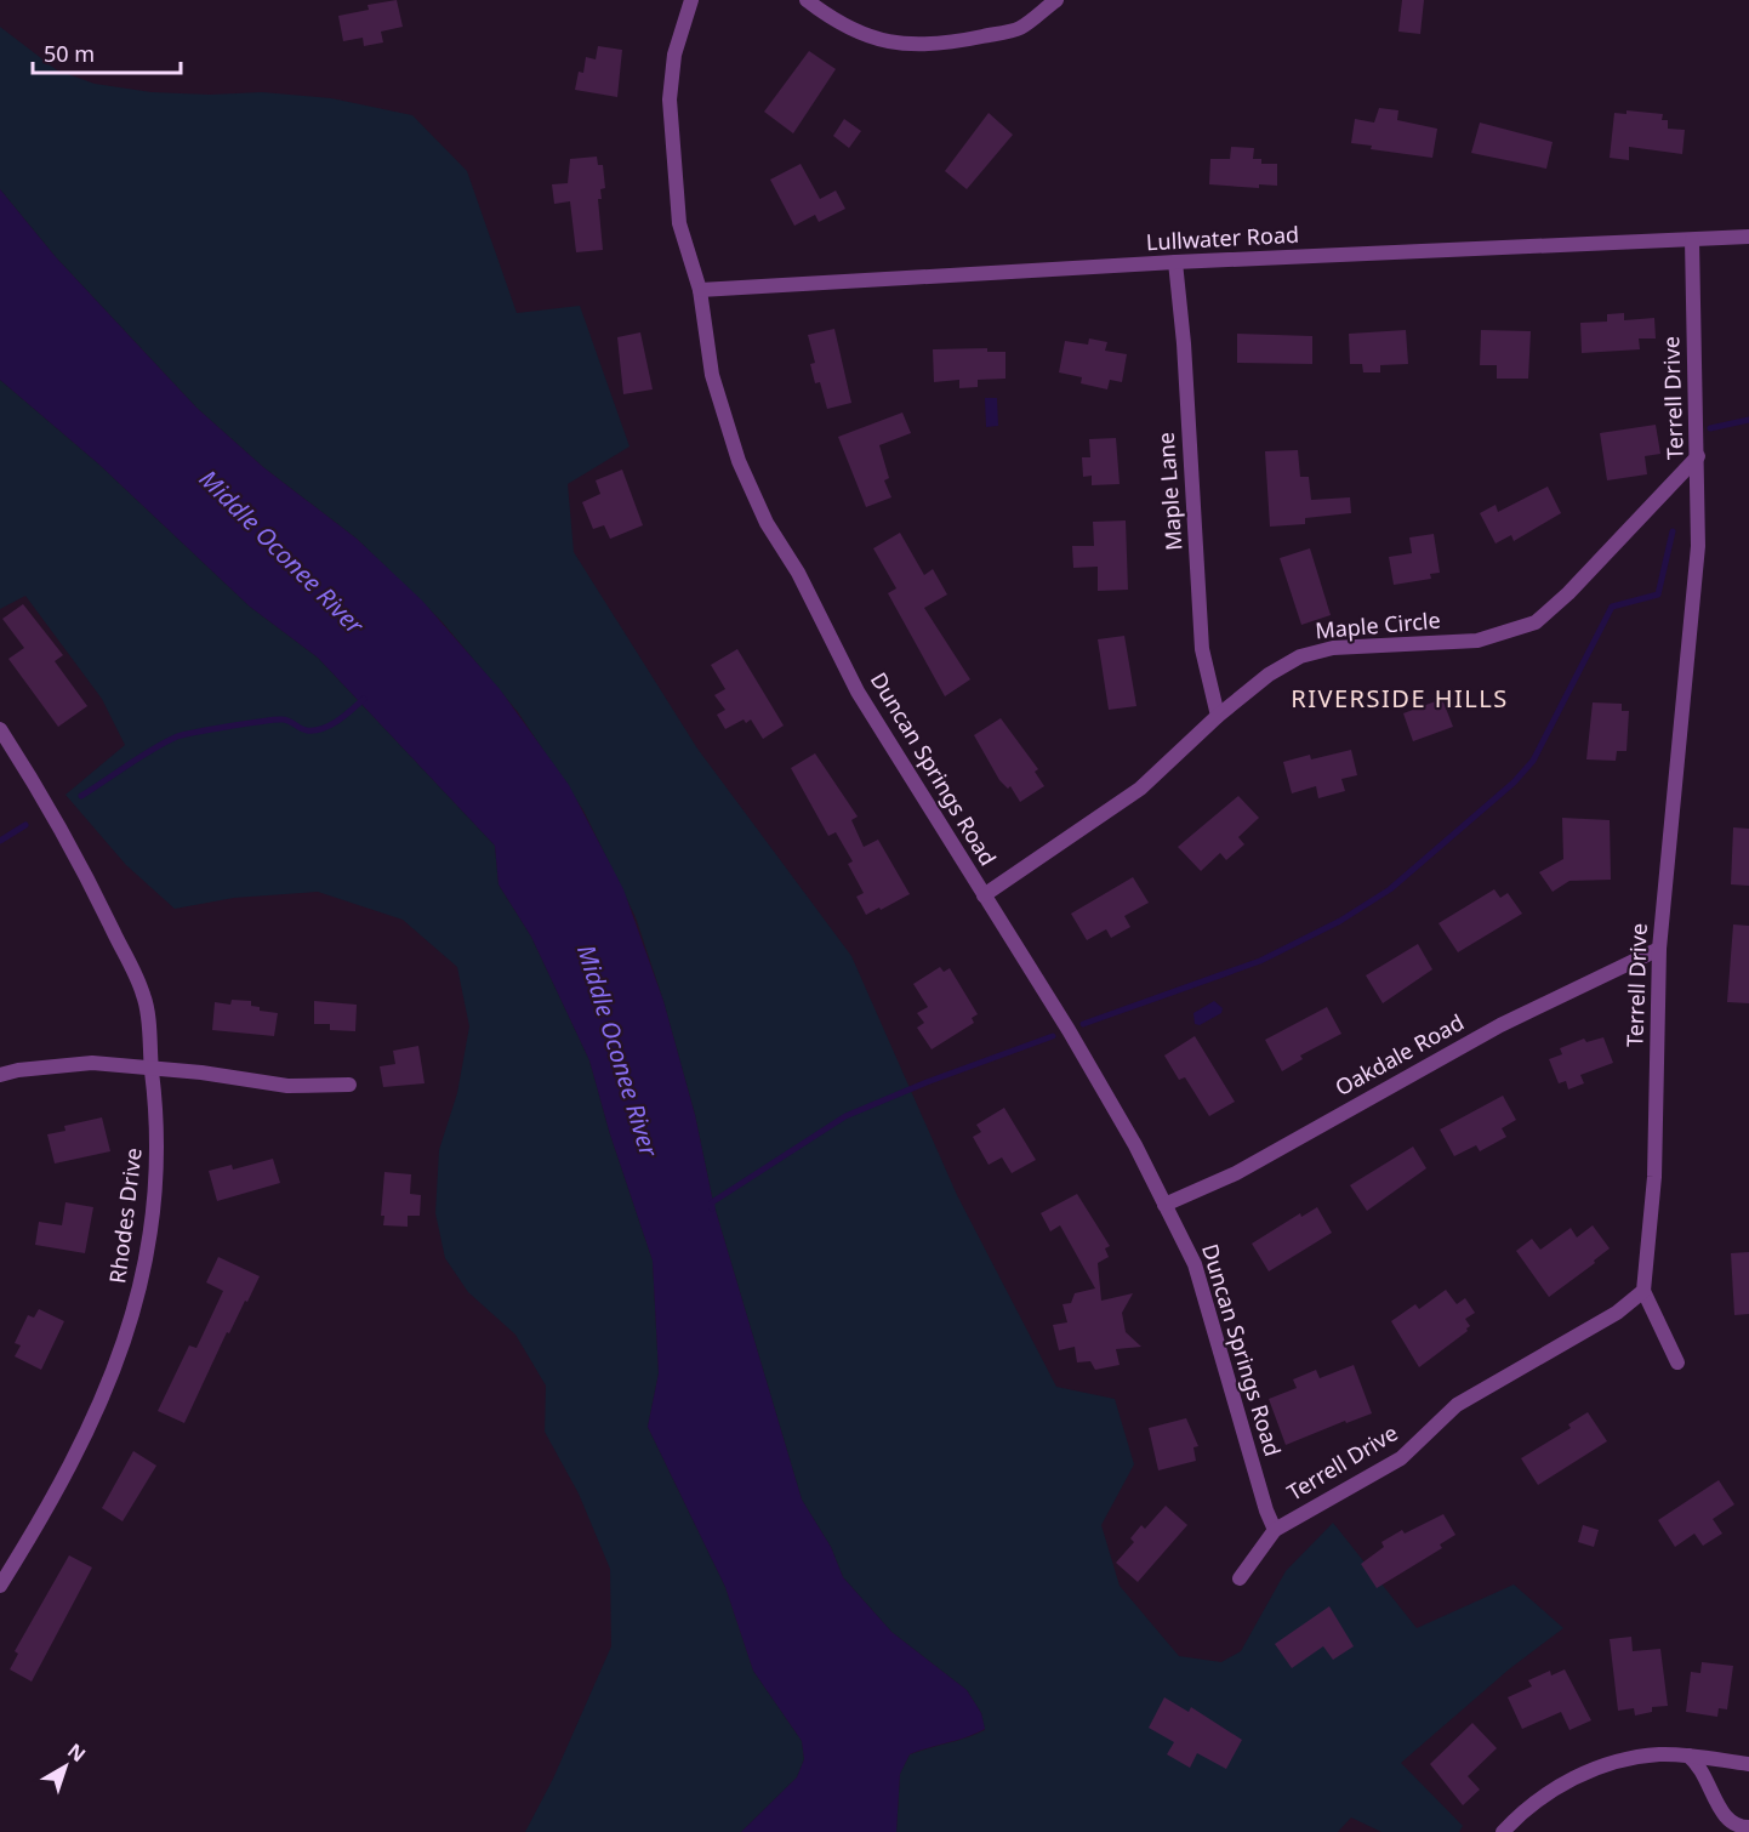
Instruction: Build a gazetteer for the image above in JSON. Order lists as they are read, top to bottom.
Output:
{
  "streets": {
    "street": [
      "Lullwater Road",
      "Terrell Drive",
      "Maple Lane",
      "Maple Circle",
      "Duncan Springs Road",
      "Oakdale Road",
      "Rhodes Drive"
    ]
  },
  "crossings": [
    ["Lullwater Road", "Terrell Drive"],
    ["Lullwater Road", "Maple Lane"],
    ["Lullwater Road", "Duncan Springs Road"],
    ["Terrell Drive", "Maple Circle"],
    ["Terrell Drive", "Duncan Springs Road"],
    ["Terrell Drive", "Oakdale Road"],
    ["Maple Lane", "Maple Circle"],
    ["Maple Circle", "Duncan Springs Road"],
    ["Duncan Springs Road", "Oakdale Road"]
  ],
  "districts": ["RIVERSIDE HILLS"],
  "water": ["Middle Oconee River"],
  "scale_bar": "50 m",
  "north": "top right"
}
